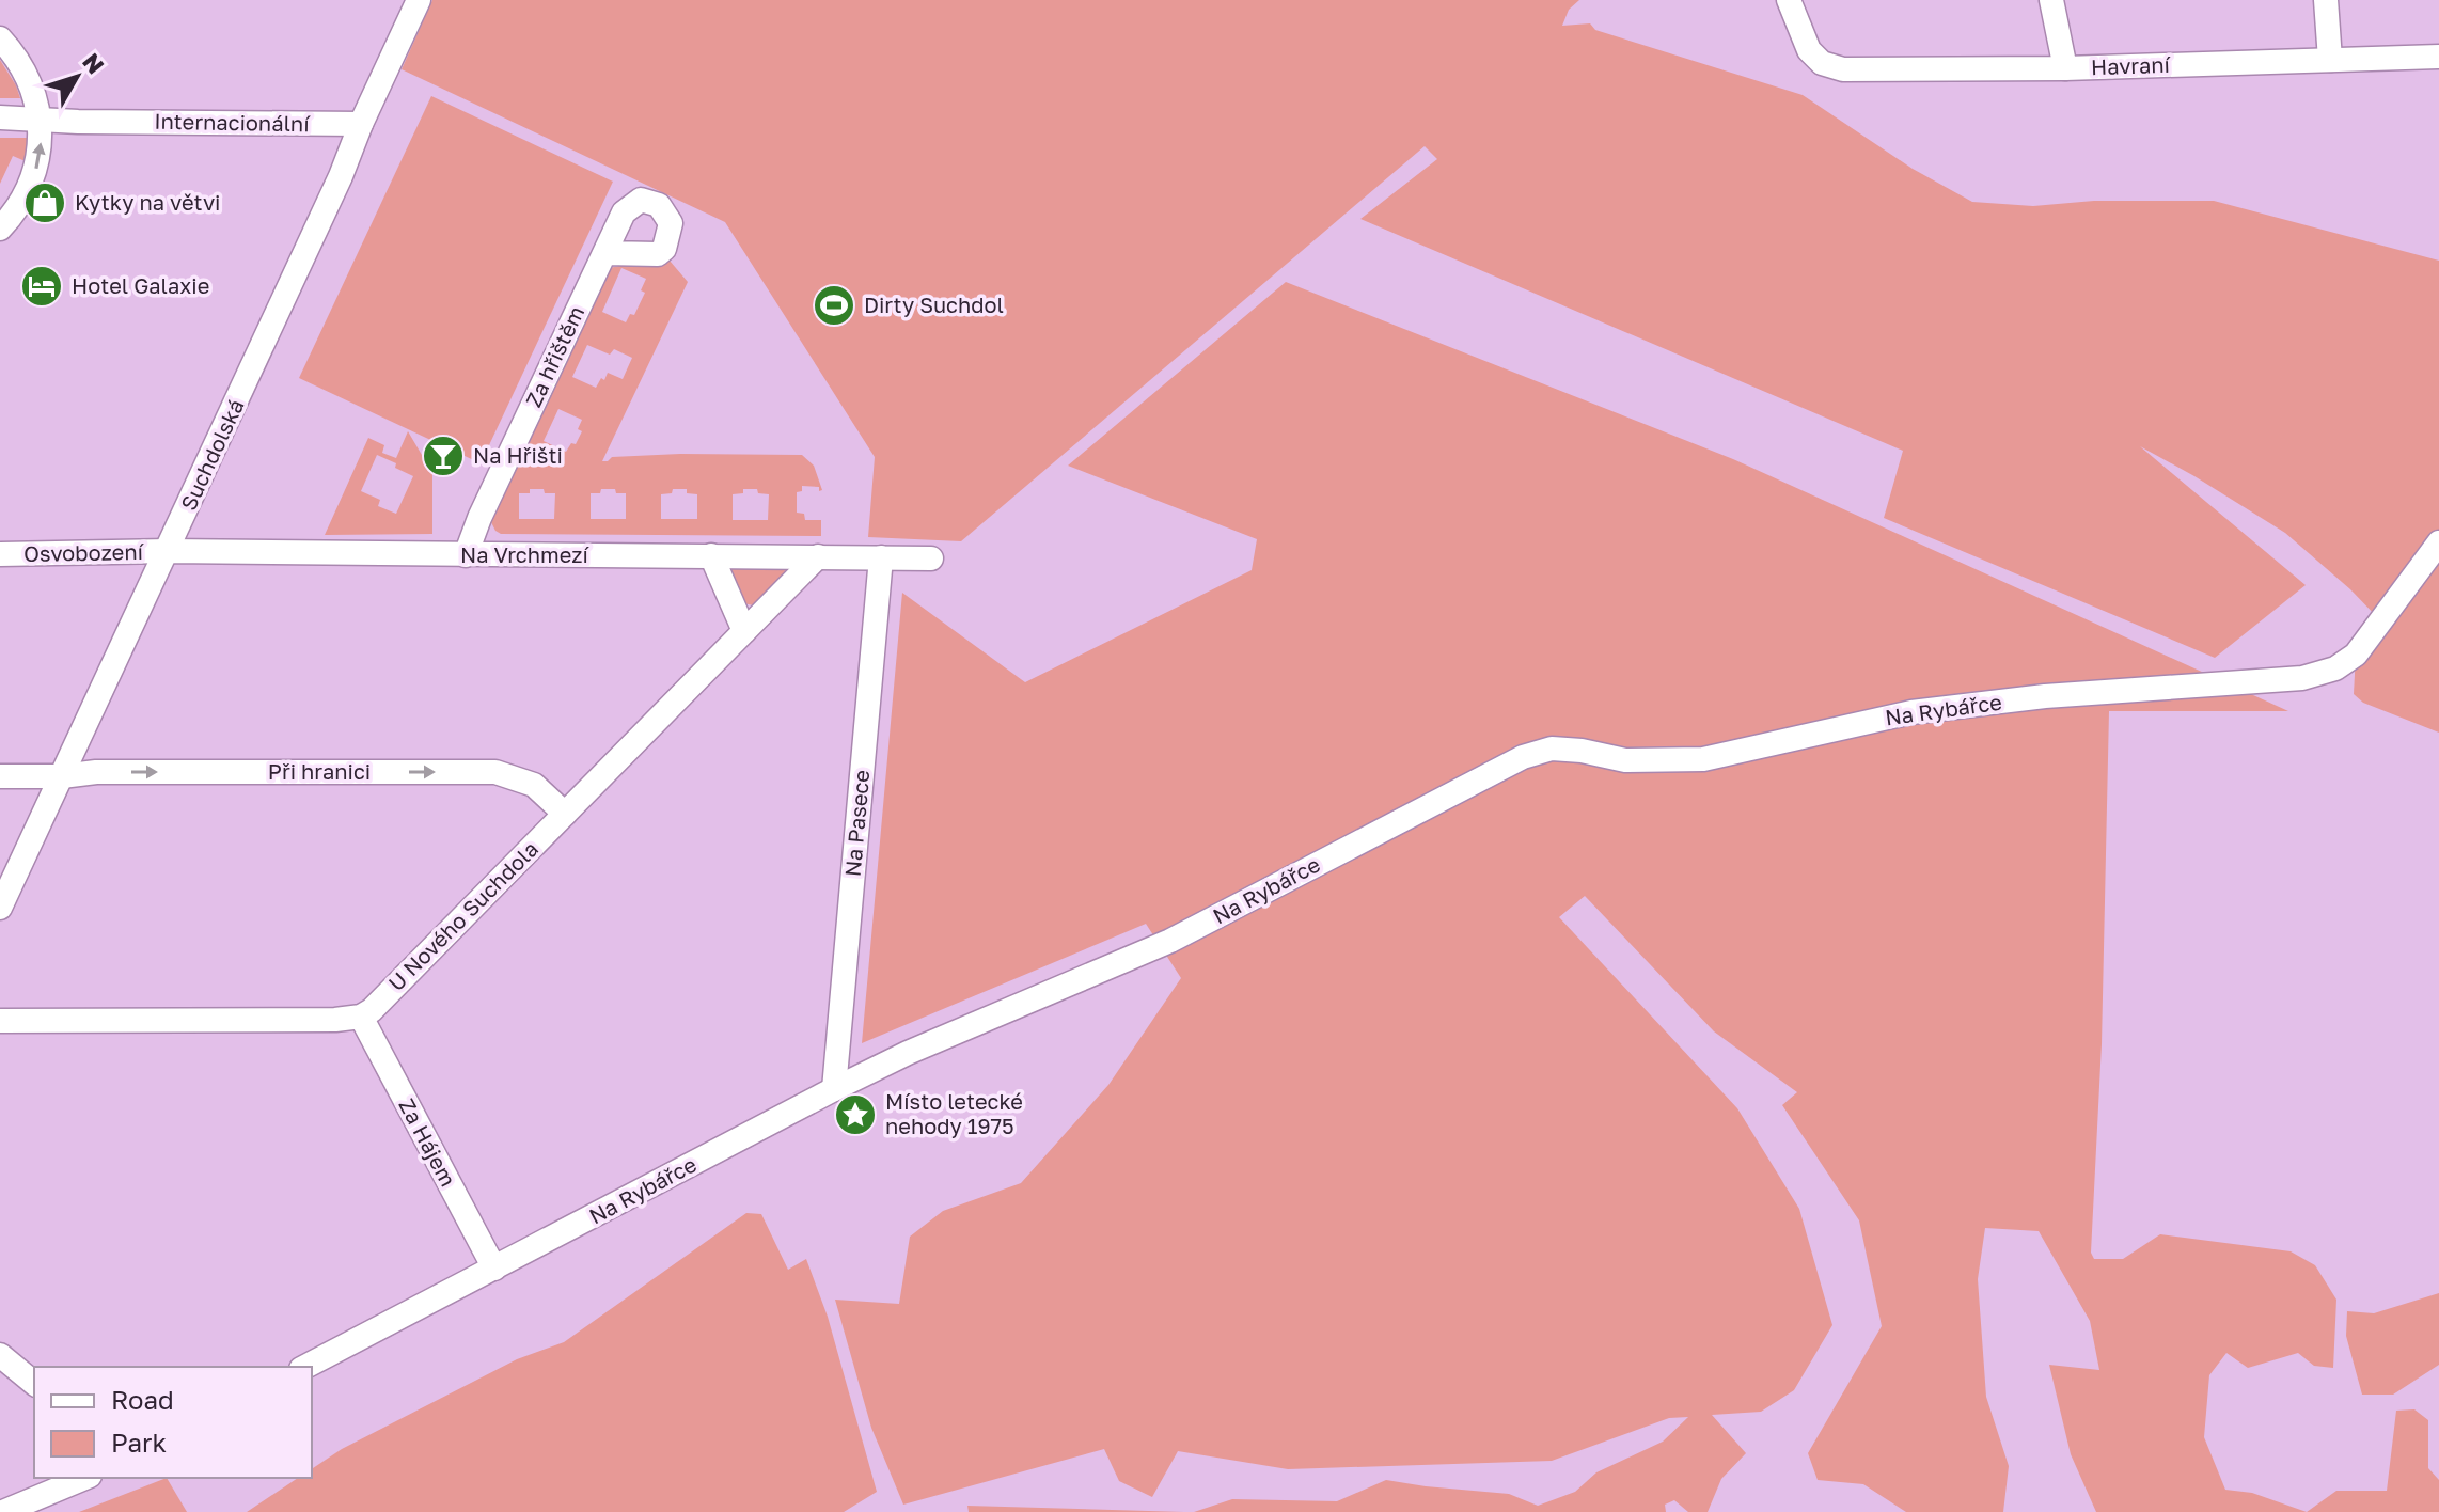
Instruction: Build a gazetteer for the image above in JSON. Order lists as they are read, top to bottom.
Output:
{
  "streets": {
    "street": [
      "Havraní",
      "Internacionální",
      "Za hřištěm",
      "Suchdolská",
      "Osvobození",
      "Na Vrchmezí",
      "Na Rybářce",
      "Při hranici",
      "Na Pasece",
      "U Nového Suchdola",
      "Za Hájem"
    ]
  },
  "crossings": [
    ["Internacionální", "Suchdolská"],
    ["Za hřištěm", "Na Vrchmezí"],
    ["Suchdolská", "Osvobození"],
    ["Suchdolská", "Na Vrchmezí"],
    ["Suchdolská", "Při hranici"],
    ["Osvobození", "Na Vrchmezí"],
    ["Na Vrchmezí", "Na Pasece"],
    ["Na Vrchmezí", "U Nového Suchdola"],
    ["Na Rybářce", "Na Pasece"],
    ["Na Rybářce", "Za Hájem"],
    ["Při hranici", "U Nového Suchdola"],
    ["U Nového Suchdola", "Za Hájem"]
  ],
  "one_way": ["Při hranici"],
  "places": {
    "shop": ["Kytky na větvi"],
    "hotel": ["Hotel Galaxie"],
    "sports": ["Dirty Suchdol"],
    "bar": ["Na Hřišti"],
    "place": ["Místo letecké nehody 1975"]
  },
  "legend": ["Road", "Park"],
  "north": "top right"
}
